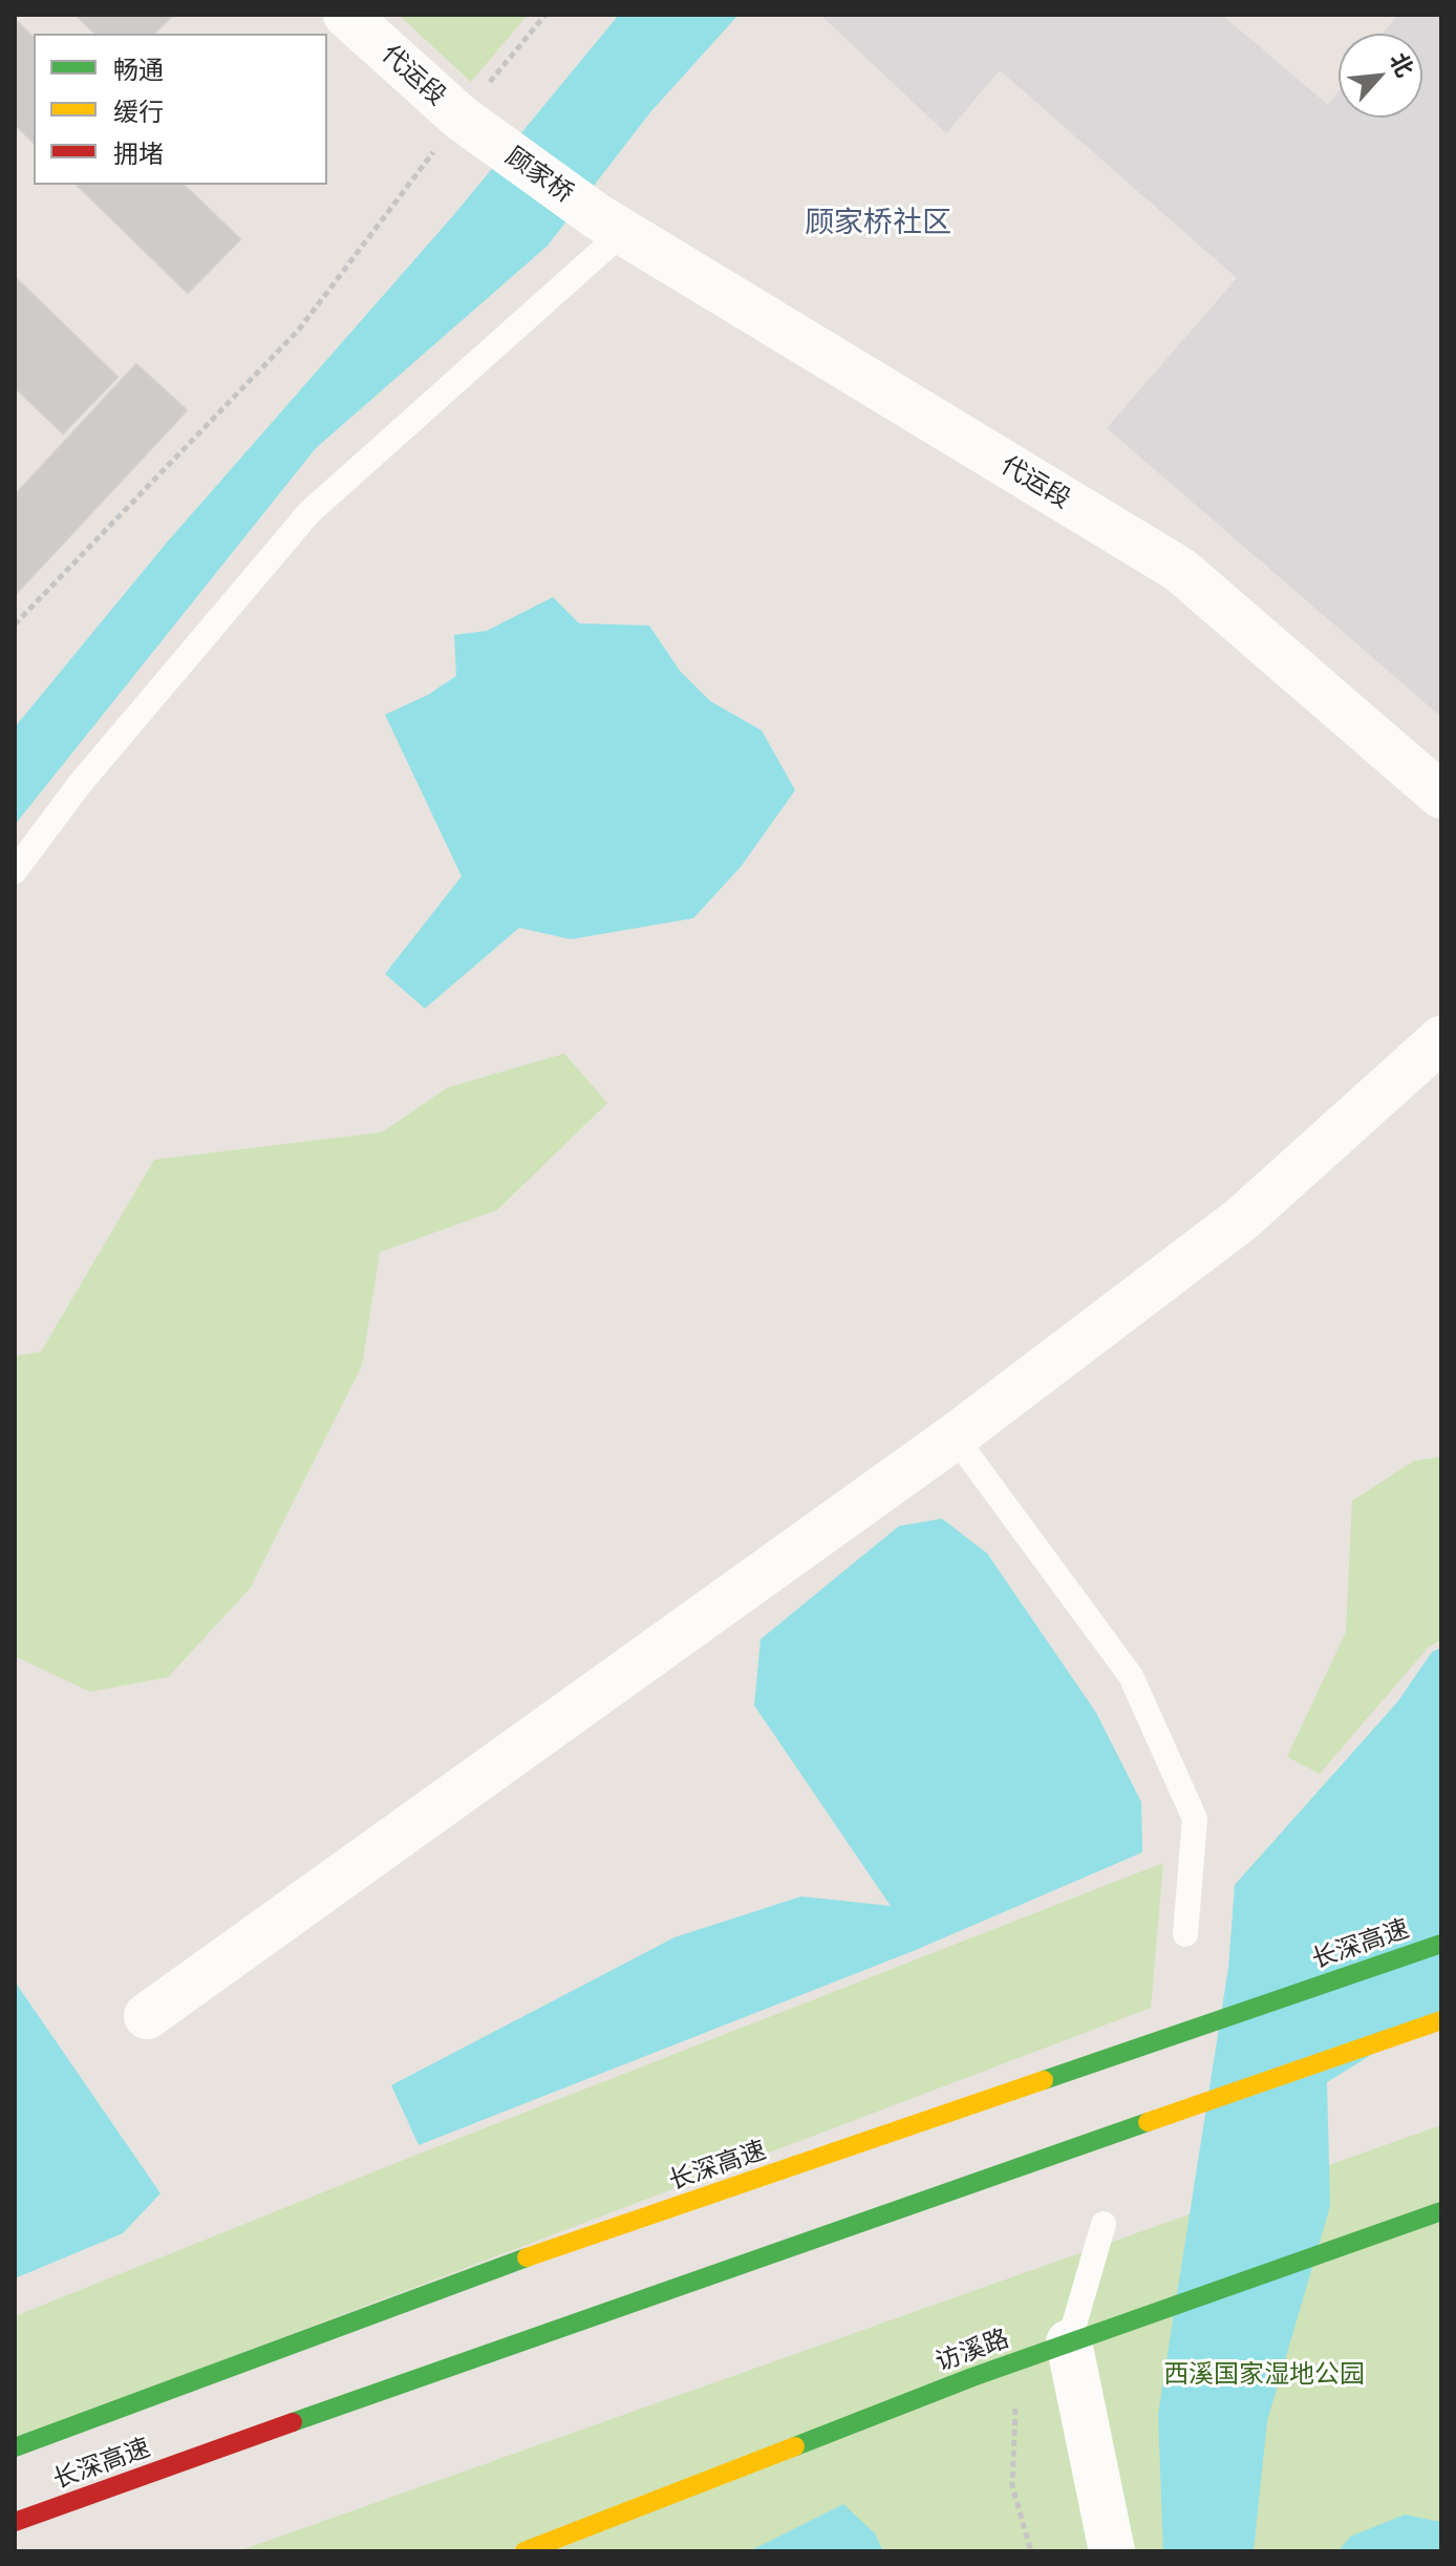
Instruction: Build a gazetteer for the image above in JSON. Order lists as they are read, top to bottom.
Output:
{
  "streets": {
    "main road": ["长深高速", "访溪路"],
    "street": ["代运段", "顾家桥"]
  },
  "crossings": [
    ["代运段", "顾家桥"]
  ],
  "districts": ["顾家桥社区"],
  "parks": ["西溪国家湿地公园"],
  "legend": ["畅通", "缓行", "拥堵"],
  "north": "top right"
}
